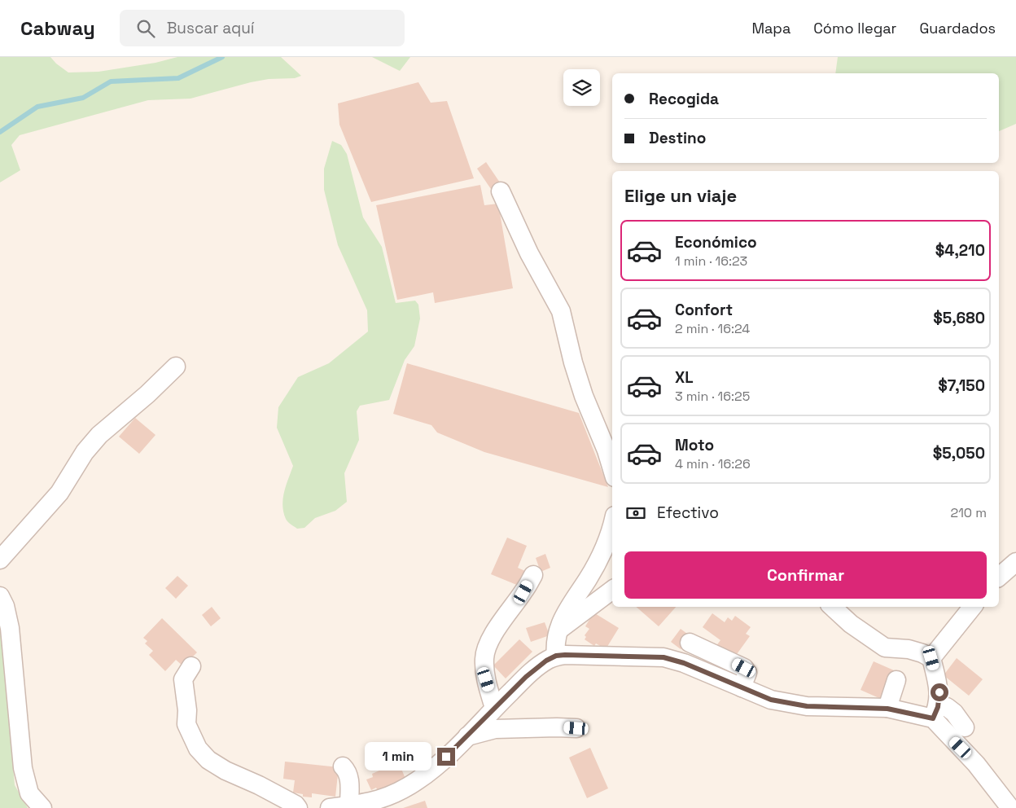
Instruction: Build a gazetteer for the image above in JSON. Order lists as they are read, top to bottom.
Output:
{
  "page": {
    "header": "Cabway",
    "search": "Buscar aquí",
    "nav": ["Mapa", "Cómo llegar", "Guardados"],
    "banner": ["Recogida", "Destino"],
    "heading": "Elige un viaje",
    "list": [
      {
        "name": "Económico",
        "note": "1 min · 16:23",
        "value": "$4,210"
      },
      {
        "name": "Confort",
        "note": "2 min · 16:24",
        "value": "$5,680"
      },
      {
        "name": "XL",
        "note": "3 min · 16:25",
        "value": "$7,150"
      },
      {
        "name": "Moto",
        "note": "4 min · 16:26",
        "value": "$5,050"
      }
    ],
    "pay": ["Efectivo", "210 m"],
    "buttons": "Confirmar",
    "bubble": "1 min"
  }
}
